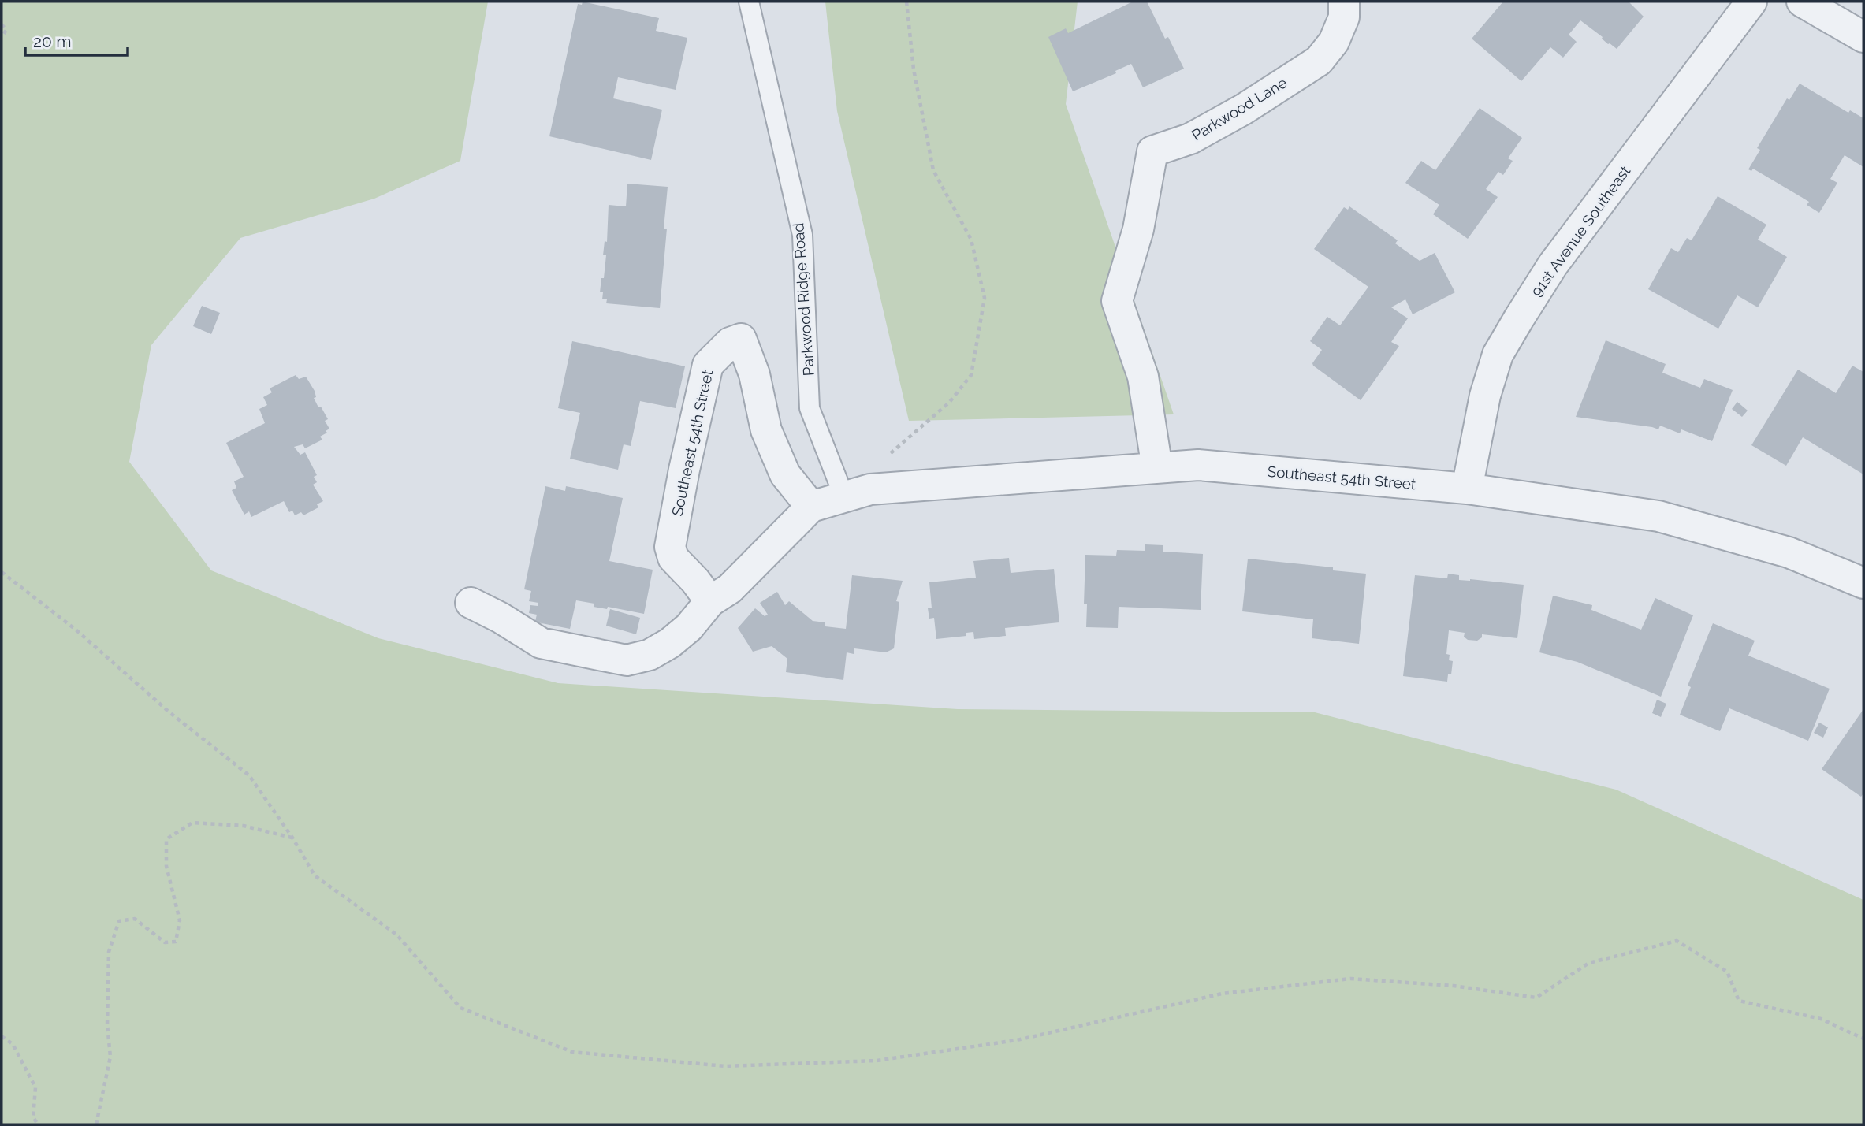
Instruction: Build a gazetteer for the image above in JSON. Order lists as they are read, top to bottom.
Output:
{
  "streets": {
    "street": ["Parkwood Lane", "91st Avenue Southeast", "Southeast 54th Street"],
    "lane": ["Parkwood Ridge Road"]
  },
  "crossings": [
    ["Parkwood Lane", "Southeast 54th Street"],
    ["91st Avenue Southeast", "Southeast 54th Street"],
    ["Parkwood Ridge Road", "Southeast 54th Street"]
  ],
  "scale_bar": "20 m"
}
